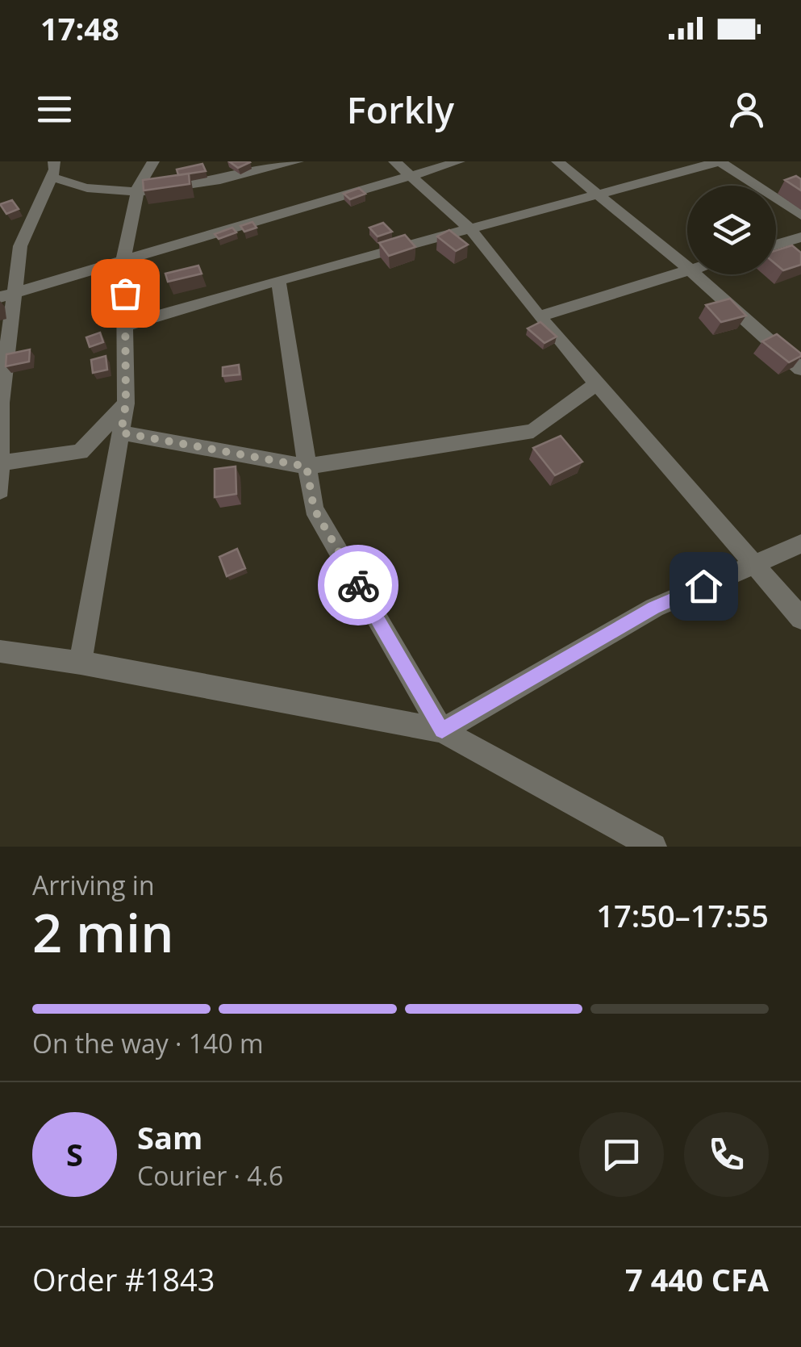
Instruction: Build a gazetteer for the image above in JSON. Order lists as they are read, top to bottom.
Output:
{
  "page": {
    "status": "17:48",
    "header": "Forkly",
    "heading": ["2 min", "Arriving in", "17:50–17:55"],
    "panel": [
      "Sam",
      "Courier · 4.6",
      "Order #1843",
      "7 440 CFA"
    ],
    "bar": "On the way · 140 m",
    "round": "S"
  }
}
